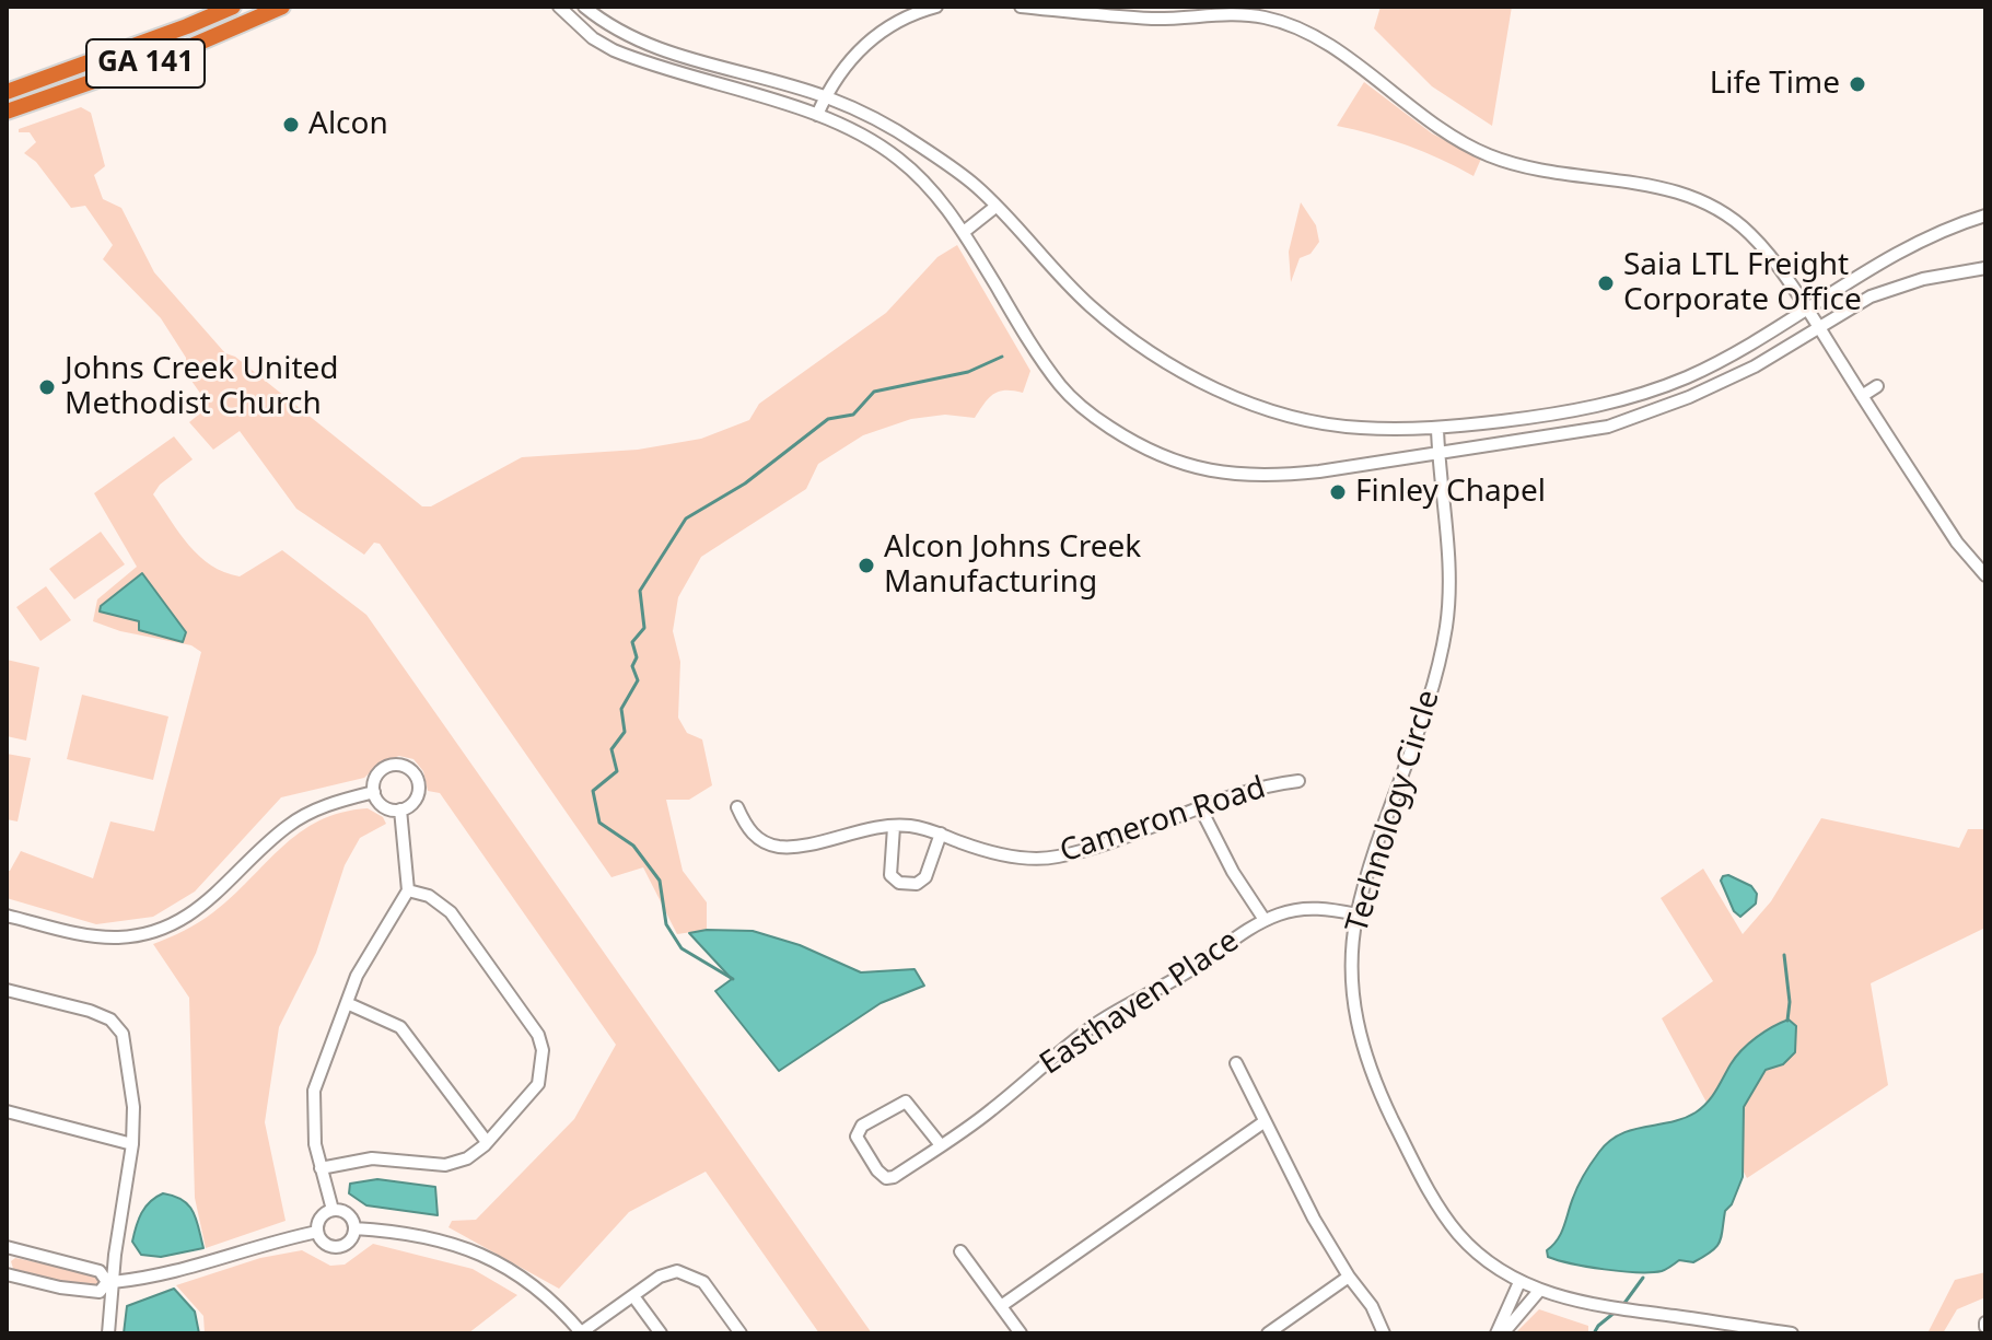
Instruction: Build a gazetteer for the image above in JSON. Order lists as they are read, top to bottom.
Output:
{
  "streets": {
    "highway": ["GA 141"],
    "street": ["Technology Circle", "Cameron Road", "Easthaven Place"]
  },
  "crossings": [
    ["Technology Circle", "Easthaven Place"]
  ],
  "places": [
    "Life Time",
    "Alcon",
    "Saia LTL Freight Corporate Office",
    "Johns Creek United Methodist Church",
    "Finley Chapel",
    "Alcon Johns Creek Manufacturing"
  ]
}
